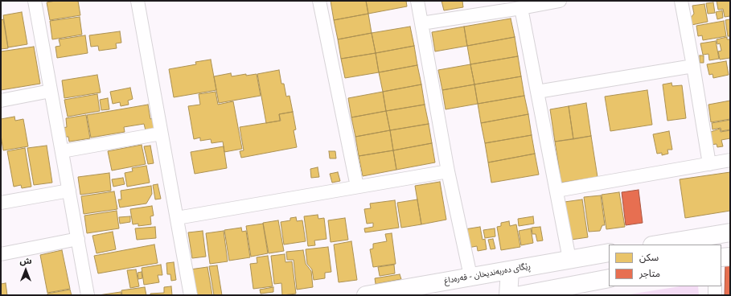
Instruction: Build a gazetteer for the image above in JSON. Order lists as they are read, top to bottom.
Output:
{
  "streets": {
    "main road": ["ڕێگای دەربەندیخان - قەرەداغ"]
  },
  "legend": ["سكن", "متاجر"],
  "north": "top"
}
